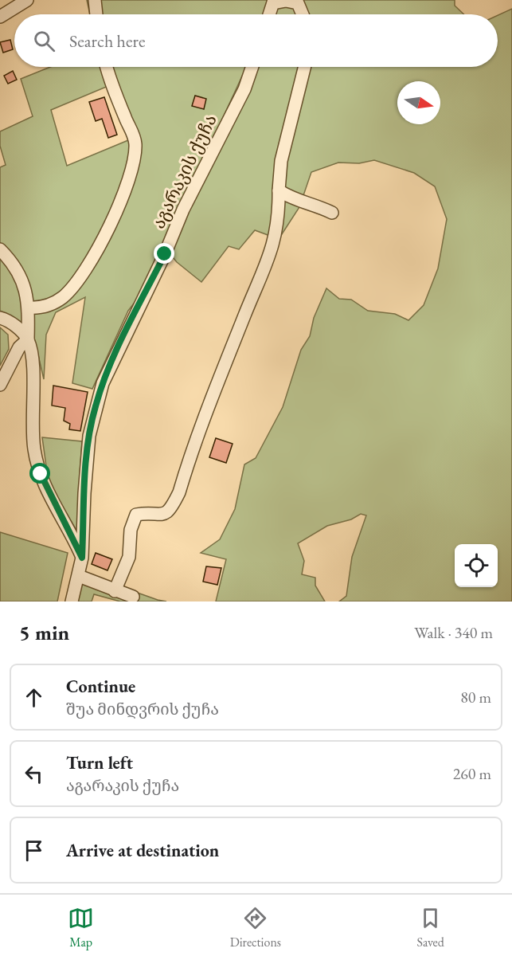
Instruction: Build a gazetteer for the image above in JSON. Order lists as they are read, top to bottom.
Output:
{
  "streets": {
    "street": ["აგარაკის ქუჩა"]
  },
  "north": "right",
  "page": {
    "search": "Search here",
    "heading": ["5 min", "Walk · 340 m"],
    "list": [
      ["Continue", "შუა მინდვრის ქუჩა", "80 m"],
      ["Turn left", "აგარაკის ქუჩა", "260 m"],
      "Arrive at destination"
    ],
    "nav": ["Map", "Directions", "Saved"]
  }
}
